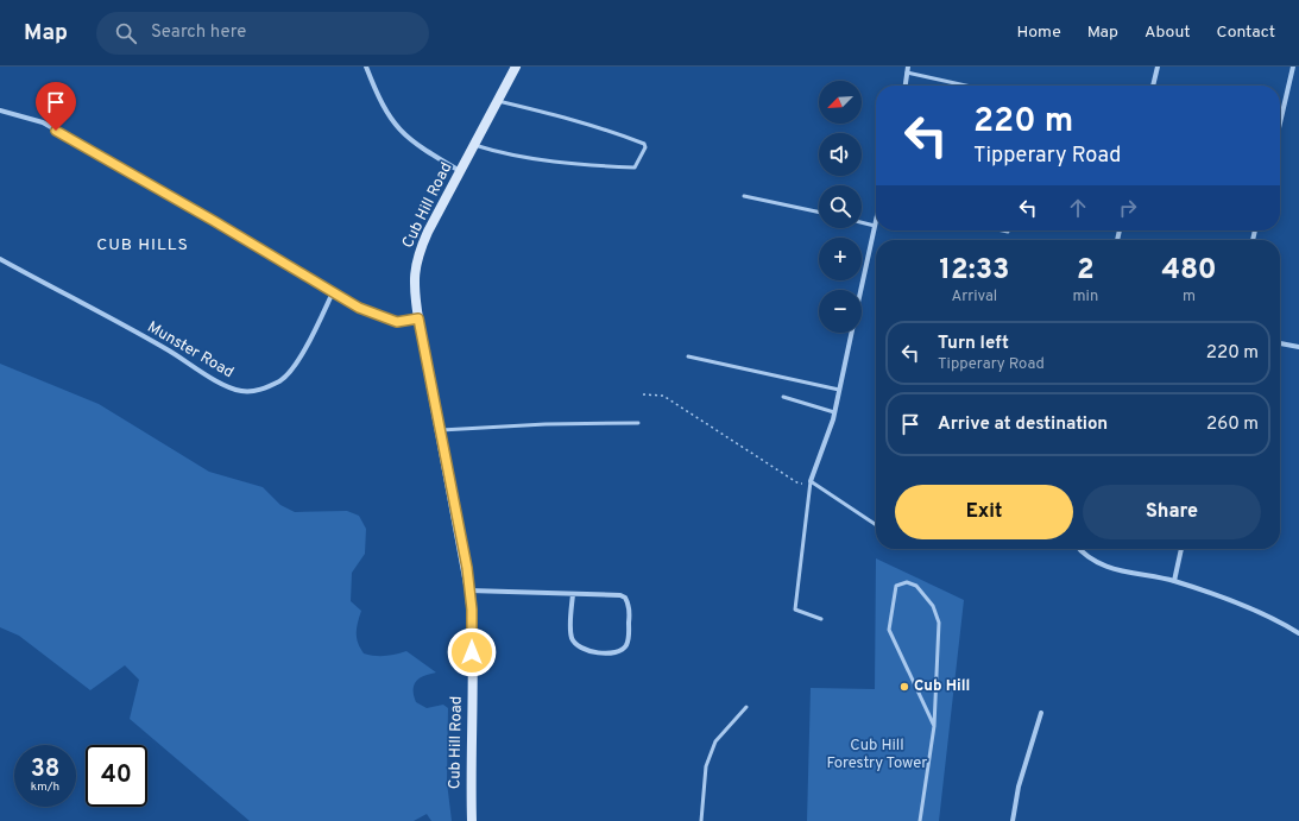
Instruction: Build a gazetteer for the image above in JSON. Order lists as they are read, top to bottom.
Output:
{
  "streets": {
    "street": ["Cub Hill Road", "Munster Road"]
  },
  "districts": ["CUB HILLS"],
  "parks": ["Cub Hill Forestry Tower"],
  "places": ["Cub Hill"],
  "north": "bottom left",
  "page": {
    "header": "Map",
    "search": "Search here",
    "nav": [
      "Home",
      "Map",
      "About",
      "Contact"
    ],
    "map_buttons": ["+", "−"],
    "turn": ["220 m", "Tipperary Road"],
    "eta": [
      "12:33",
      "Arrival",
      "2",
      "min",
      "480",
      "m"
    ],
    "list": [
      {
        "name": "Turn left",
        "note": "Tipperary Road",
        "value": "220 m"
      },
      {
        "name": "Arrive at destination",
        "value": "260 m"
      }
    ],
    "buttons": ["Exit", "Share"],
    "speed": "38 km/h",
    "limit": "40"
  }
}
